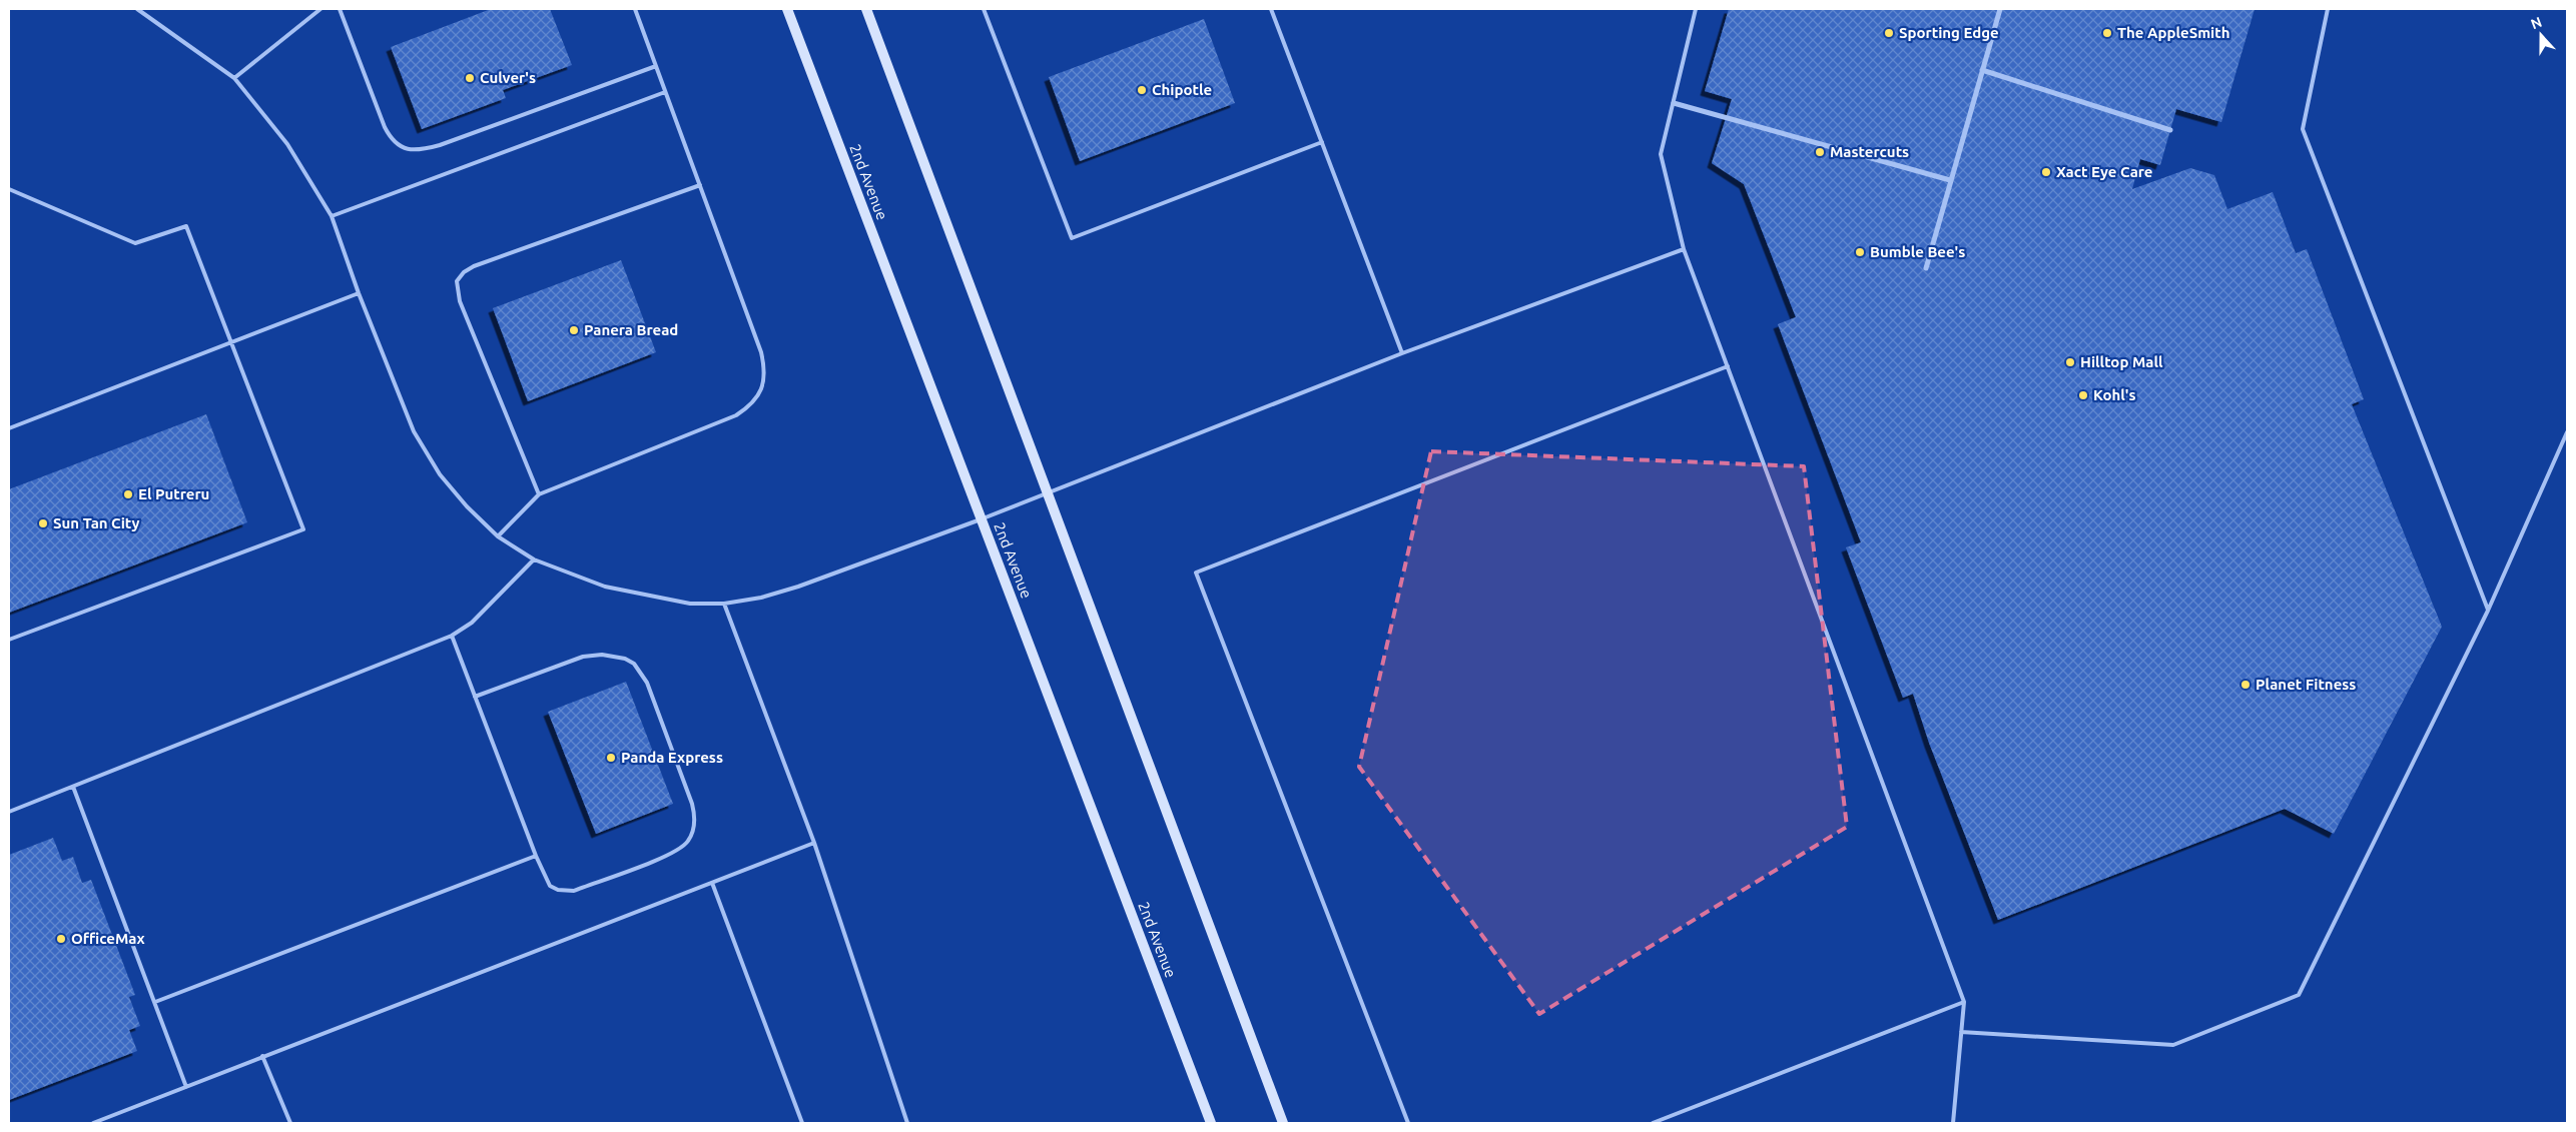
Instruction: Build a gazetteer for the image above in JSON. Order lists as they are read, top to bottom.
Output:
{
  "streets": {
    "main road": ["2nd Avenue"]
  },
  "places": [
    "Sporting Edge",
    "The AppleSmith",
    "Culver's",
    "Chipotle",
    "Mastercuts",
    "Xact Eye Care",
    "Bumble Bee's",
    "Panera Bread",
    "Hilltop Mall",
    "Kohl's",
    "El Putreru",
    "Sun Tan City",
    "Planet Fitness",
    "Panda Express",
    "OfficeMax"
  ],
  "north": "top"
}
